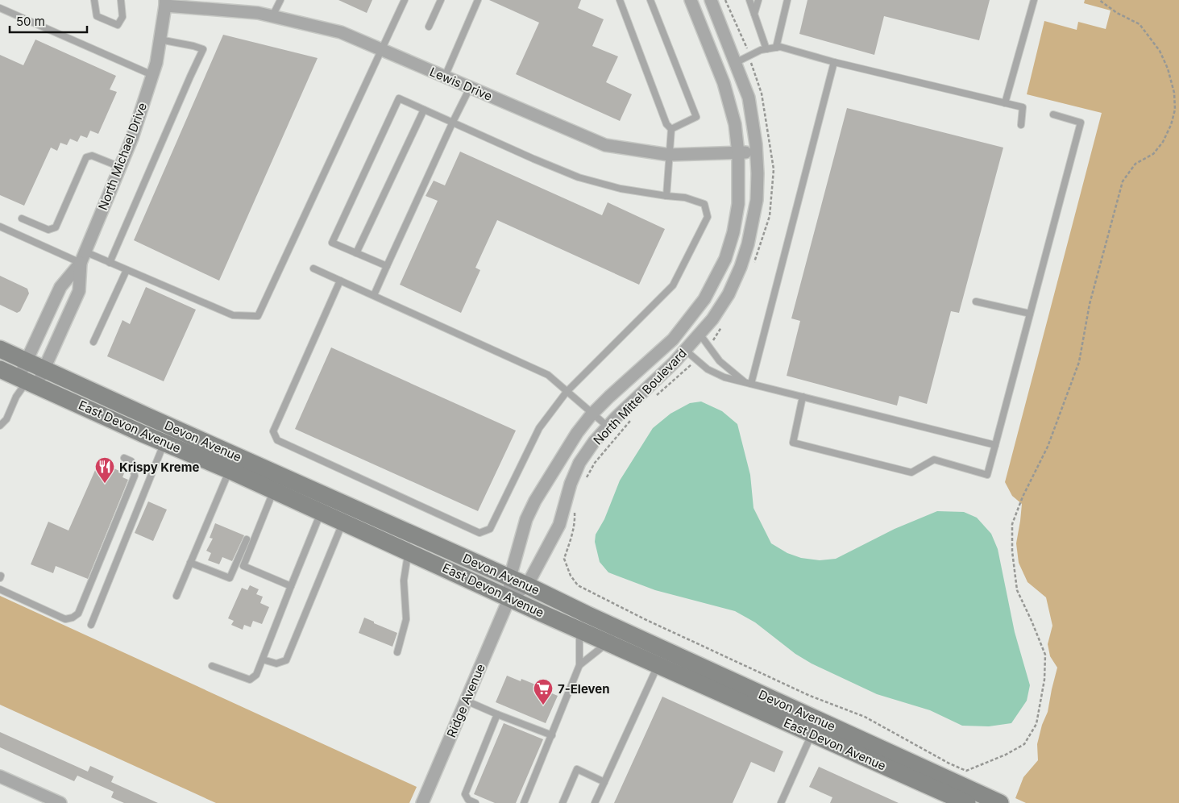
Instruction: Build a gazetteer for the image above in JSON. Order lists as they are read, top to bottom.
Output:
{
  "streets": {
    "main road": ["East Devon Avenue", "Devon Avenue"],
    "street": [
      "Lewis Drive",
      "North Michael Drive",
      "North Mittel Boulevard",
      "Ridge Avenue"
    ]
  },
  "crossings": [
    ["Lewis Drive", "North Michael Drive"],
    ["Lewis Drive", "North Mittel Boulevard"],
    ["North Michael Drive", "East Devon Avenue"],
    ["North Michael Drive", "Devon Avenue"],
    ["North Mittel Boulevard", "East Devon Avenue"],
    ["North Mittel Boulevard", "Devon Avenue"],
    ["North Mittel Boulevard", "Ridge Avenue"],
    ["East Devon Avenue", "Devon Avenue"],
    ["East Devon Avenue", "Ridge Avenue"]
  ],
  "places": {
    "restaurant": ["Krispy Kreme"],
    "supermarket": ["7-Eleven"]
  },
  "scale_bar": "50 m"
}
